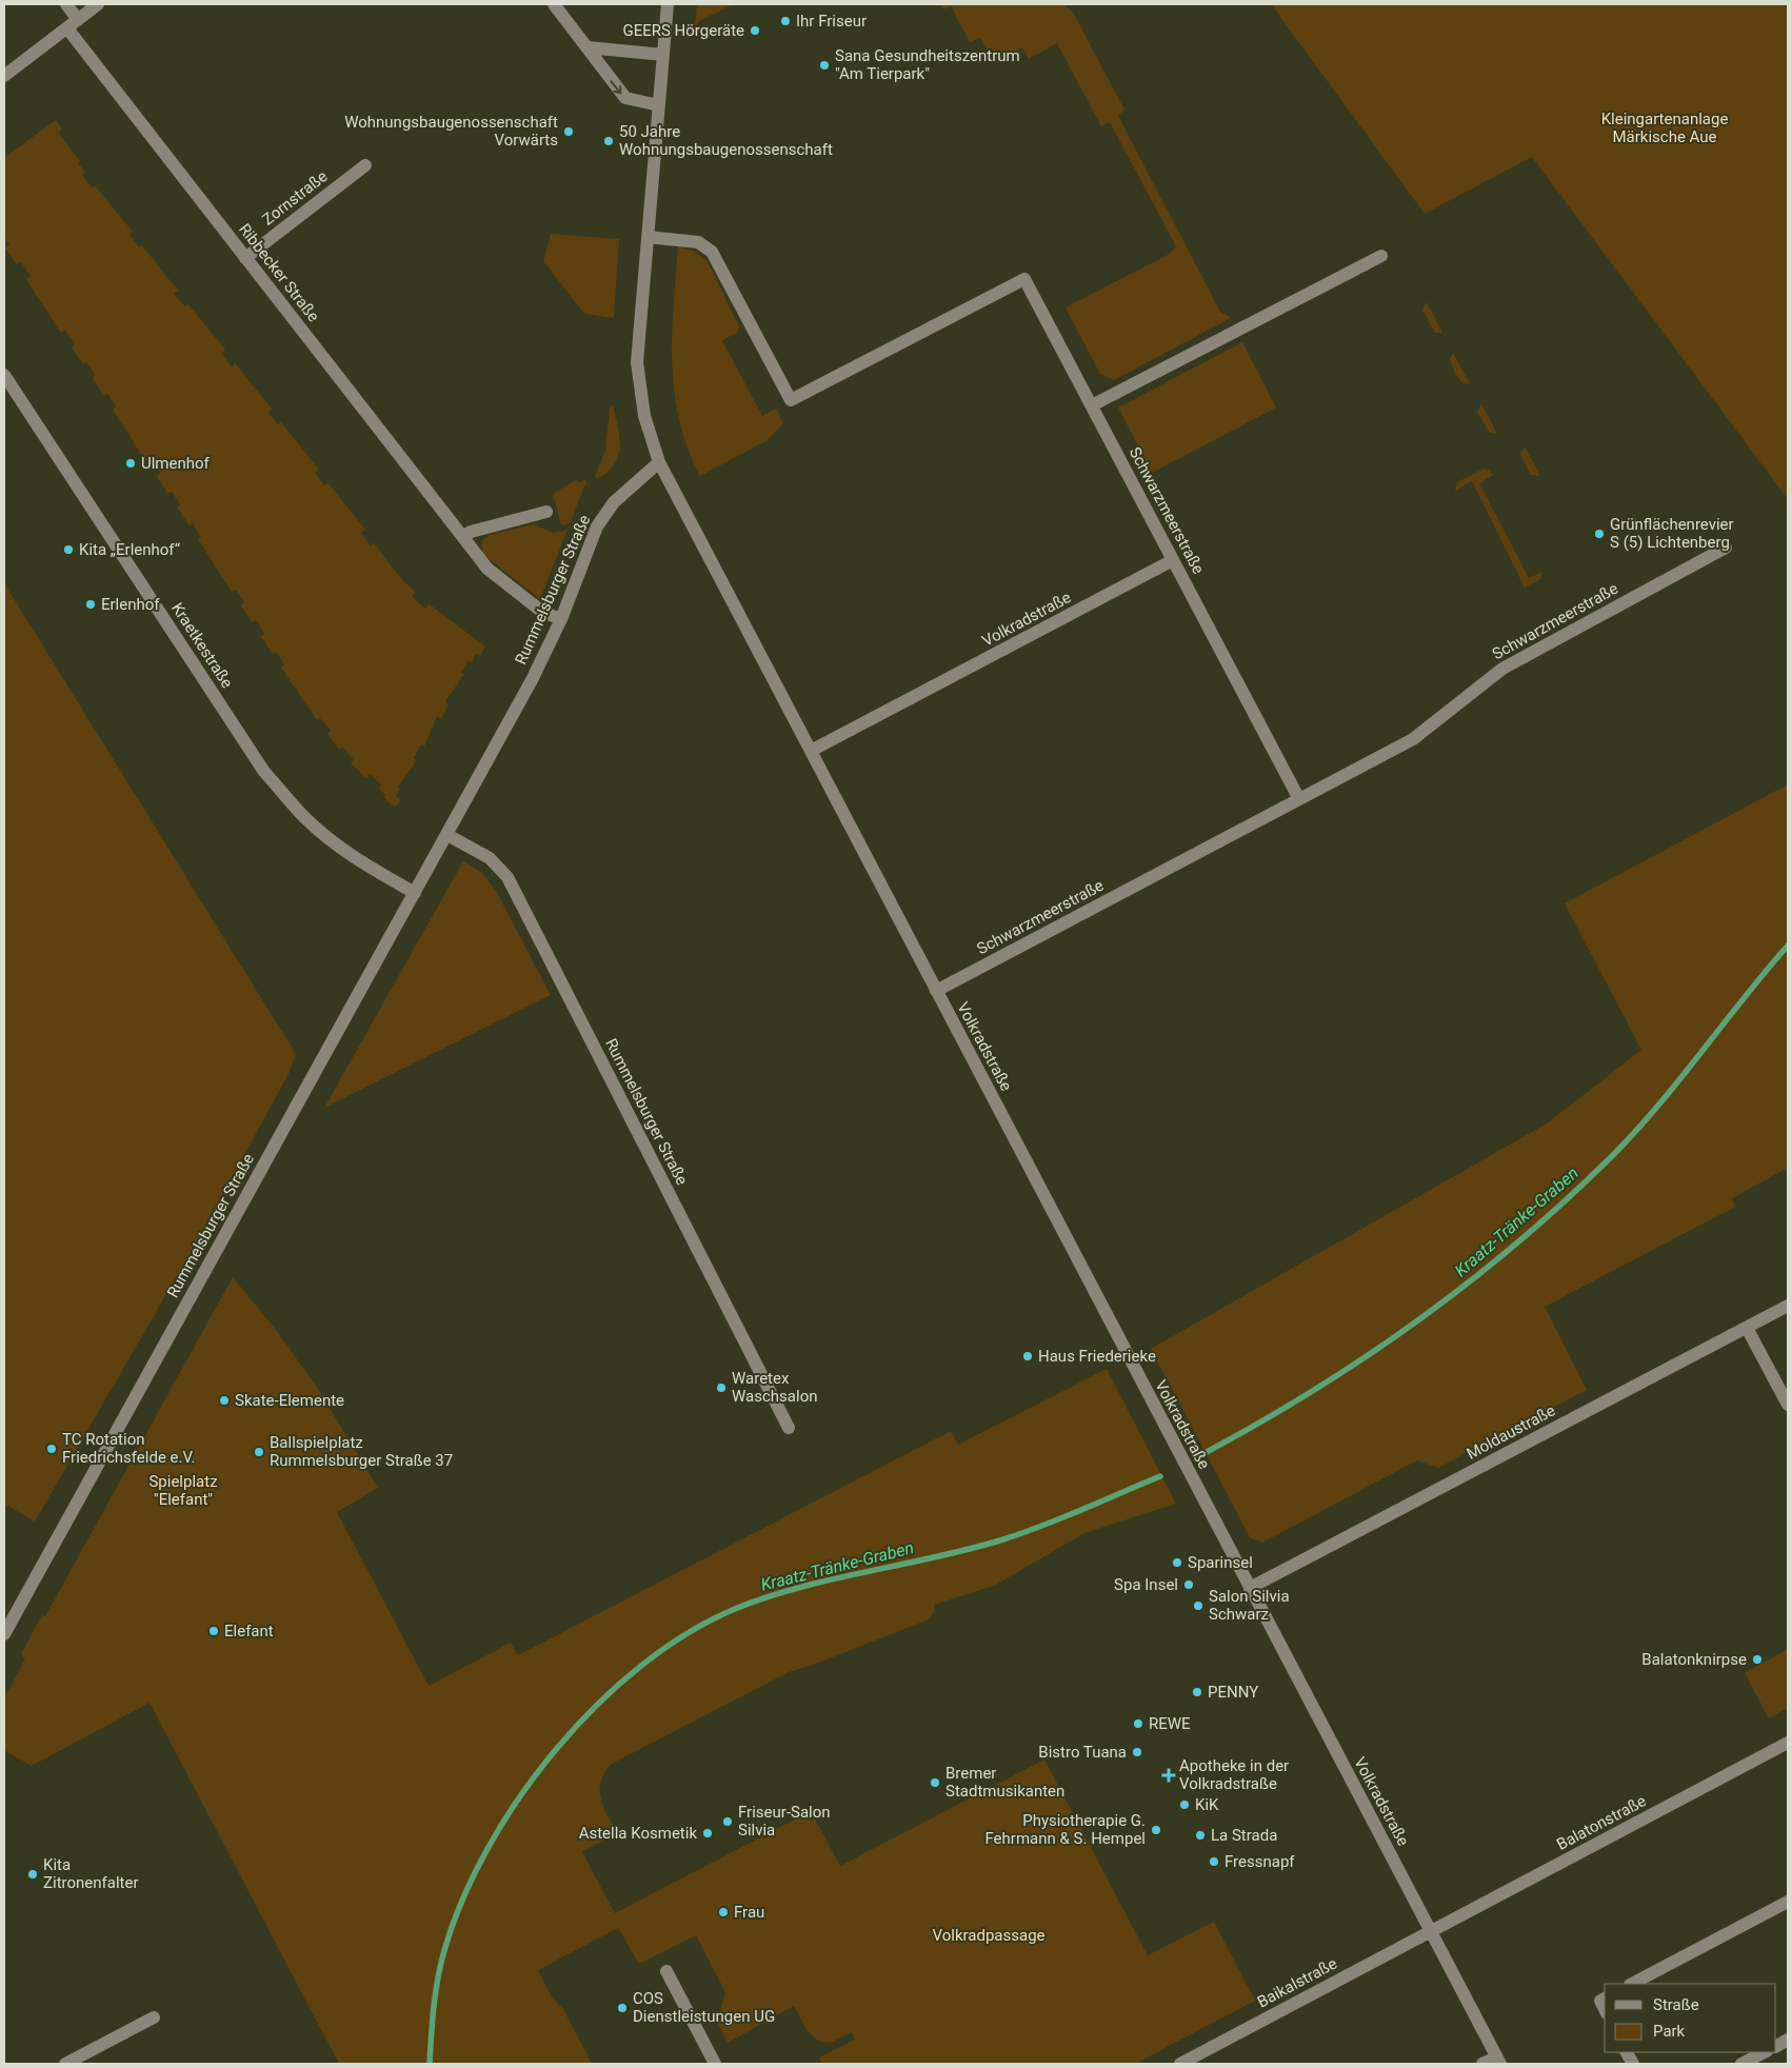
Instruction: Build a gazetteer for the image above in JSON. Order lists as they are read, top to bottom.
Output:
{
  "streets": {
    "street": [
      "Zornstraße",
      "Ribbecker Straße",
      "Schwarzmeerstraße",
      "Rummelsburger Straße",
      "Volkradstraße",
      "Kraetkestraße",
      "Moldaustraße",
      "Balatonstraße",
      "Baikalstraße"
    ]
  },
  "crossings": [
    ["Zornstraße", "Ribbecker Straße"],
    ["Ribbecker Straße", "Rummelsburger Straße"],
    ["Schwarzmeerstraße", "Volkradstraße"],
    ["Rummelsburger Straße", "Volkradstraße"],
    ["Rummelsburger Straße", "Kraetkestraße"],
    ["Volkradstraße", "Moldaustraße"],
    ["Volkradstraße", "Balatonstraße"],
    ["Volkradstraße", "Baikalstraße"],
    ["Balatonstraße", "Baikalstraße"]
  ],
  "water": ["Kraatz-Tränke-Graben"],
  "parks": ["Kleingartenanlage Märkische Aue", "Spielplatz \"Elefant\"", "Volkradpassage"],
  "places": {
    "other": [
      "Ihr Friseur",
      "GEERS Hörgeräte",
      "Sana Gesundheitszentrum \"Am Tierpark\"",
      "Wohnungsbaugenossenschaft Vorwärts",
      "50 Jahre Wohnungsbaugenossenschaft",
      "Ulmenhof",
      "Grünflächenrevier S (5) Lichtenberg",
      "Kita „Erlenhof“",
      "Erlenhof",
      "Haus Friederieke",
      "Waretex Waschsalon",
      "Skate-Elemente",
      "TC Rotation Friedrichsfelde e.V.",
      "Ballspielplatz Rummelsburger Straße 37",
      "Sparinsel",
      "Spa Insel",
      "Salon Silvia Schwarz",
      "Elefant",
      "Balatonknirpse",
      "PENNY",
      "REWE",
      "Bistro Tuana",
      "Bremer Stadtmusikanten",
      "KiK",
      "Friseur-Salon Silvia",
      "Physiotherapie G. Fehrmann & S. Hempel",
      "Astella Kosmetik",
      "La Strada",
      "Fressnapf",
      "Kita Zitronenfalter",
      "Frau",
      "COS Dienstleistungen UG"
    ],
    "health": ["Apotheke in der Volkradstraße"]
  },
  "legend": ["Straße", "Park"]
}
